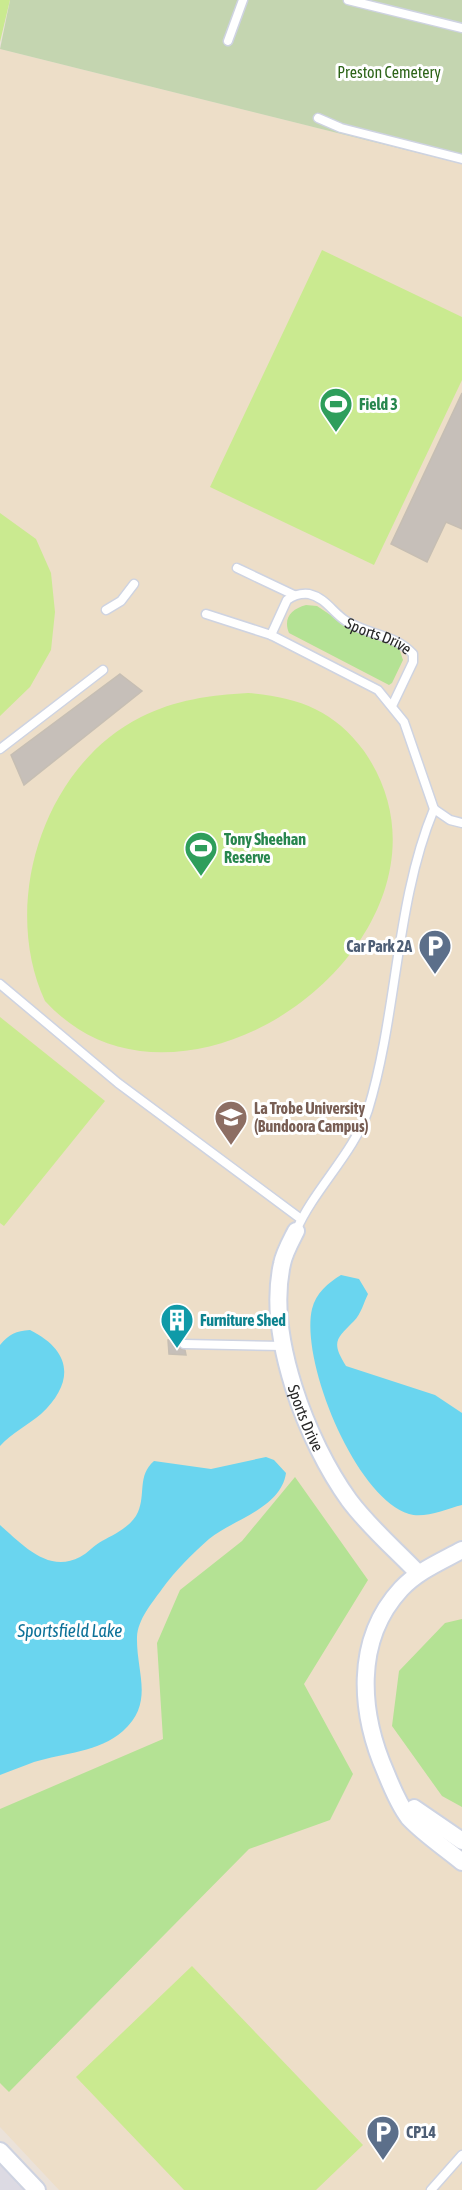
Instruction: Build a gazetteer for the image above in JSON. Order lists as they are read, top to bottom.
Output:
{
  "streets": {
    "street": ["Sports Drive"]
  },
  "water": ["Sportsfield Lake"],
  "parks": ["Preston Cemetery"],
  "places": {
    "sports": ["Field 3", "Tony Sheehan Reserve"],
    "parking": ["Car Park 2A", "CP14"],
    "school or university": ["La Trobe University (Bundoora Campus)"],
    "building": ["Furniture Shed"]
  }
}
